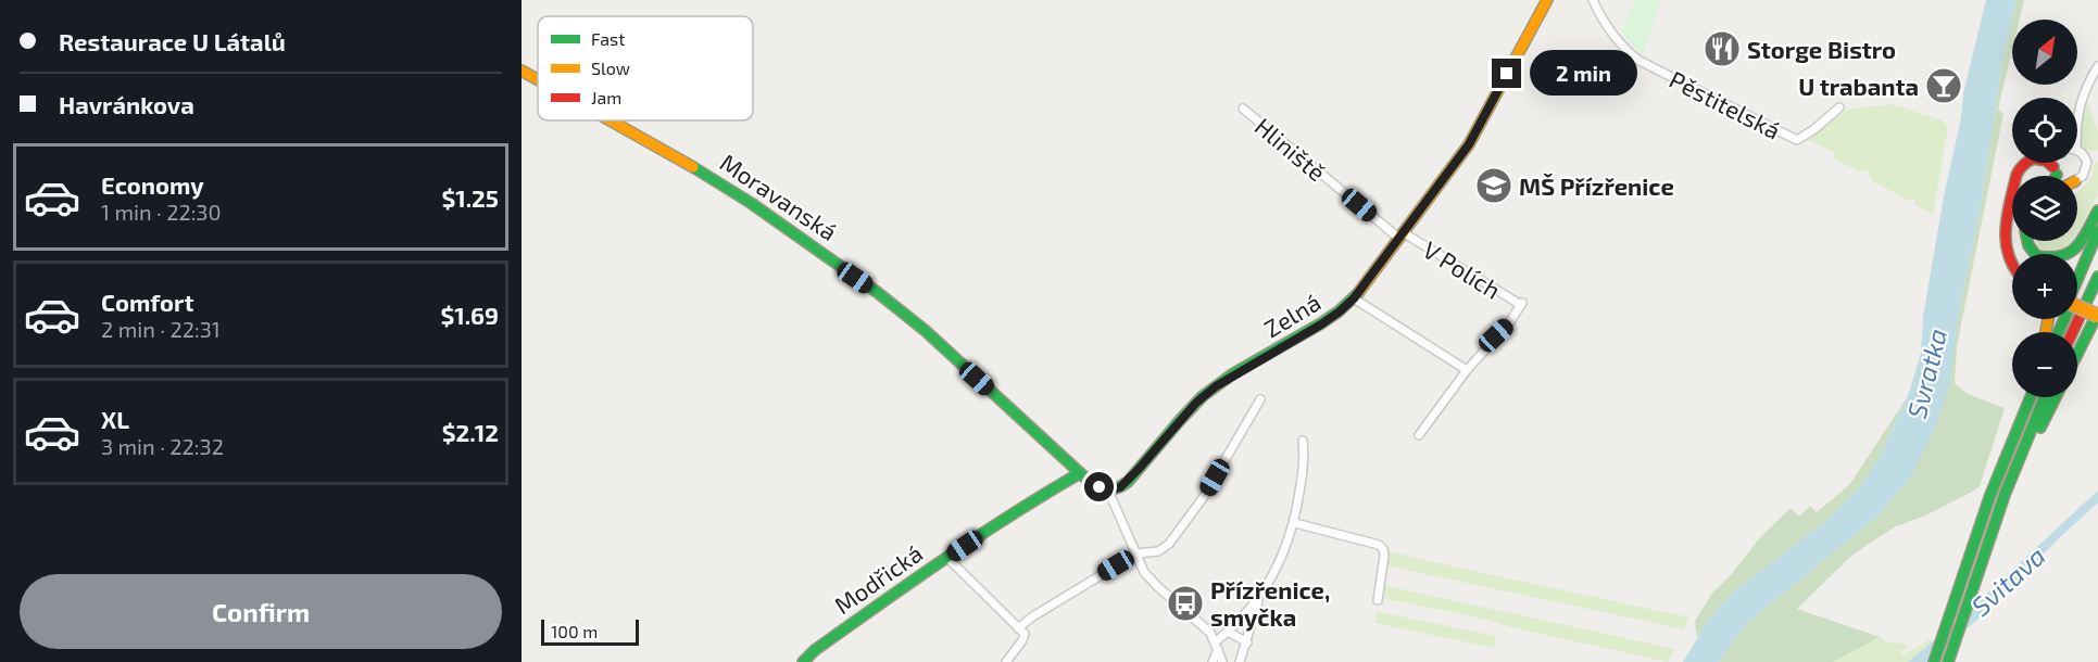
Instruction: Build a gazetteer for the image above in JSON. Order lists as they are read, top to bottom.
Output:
{
  "streets": {
    "main road": ["Moravanská", "Zelná", "Modřická"],
    "street": ["Pěstitelská", "Hliniště", "V Polích"]
  },
  "crossings": [
    ["Hliniště", "V Polích"],
    ["Hliniště", "Zelná"],
    ["Moravanská", "Zelná"],
    ["Moravanská", "Modřická"],
    ["V Polích", "Zelná"]
  ],
  "water": ["Svratka", "Svitava"],
  "places": {
    "restaurant": ["Storge Bistro"],
    "bar": ["U trabanta"],
    "school or university": ["MŠ Přízřenice"],
    "bus stop": ["Přízřenice, smyčka"]
  },
  "legend": ["Fast", "Slow", "Jam"],
  "scale_bar": "100 m",
  "north": "top right",
  "page": {
    "banner": ["Restaurace U Látalů", "Havránkova"],
    "map_buttons": ["+", "−"],
    "bubble": "2 min",
    "list": [
      {
        "name": "Economy",
        "note": "1 min · 22:30",
        "value": "$1.25"
      },
      {
        "name": "Comfort",
        "note": "2 min · 22:31",
        "value": "$1.69"
      },
      {
        "name": "XL",
        "note": "3 min · 22:32",
        "value": "$2.12"
      }
    ],
    "buttons": "Confirm",
    "scale": "100 m"
  }
}
